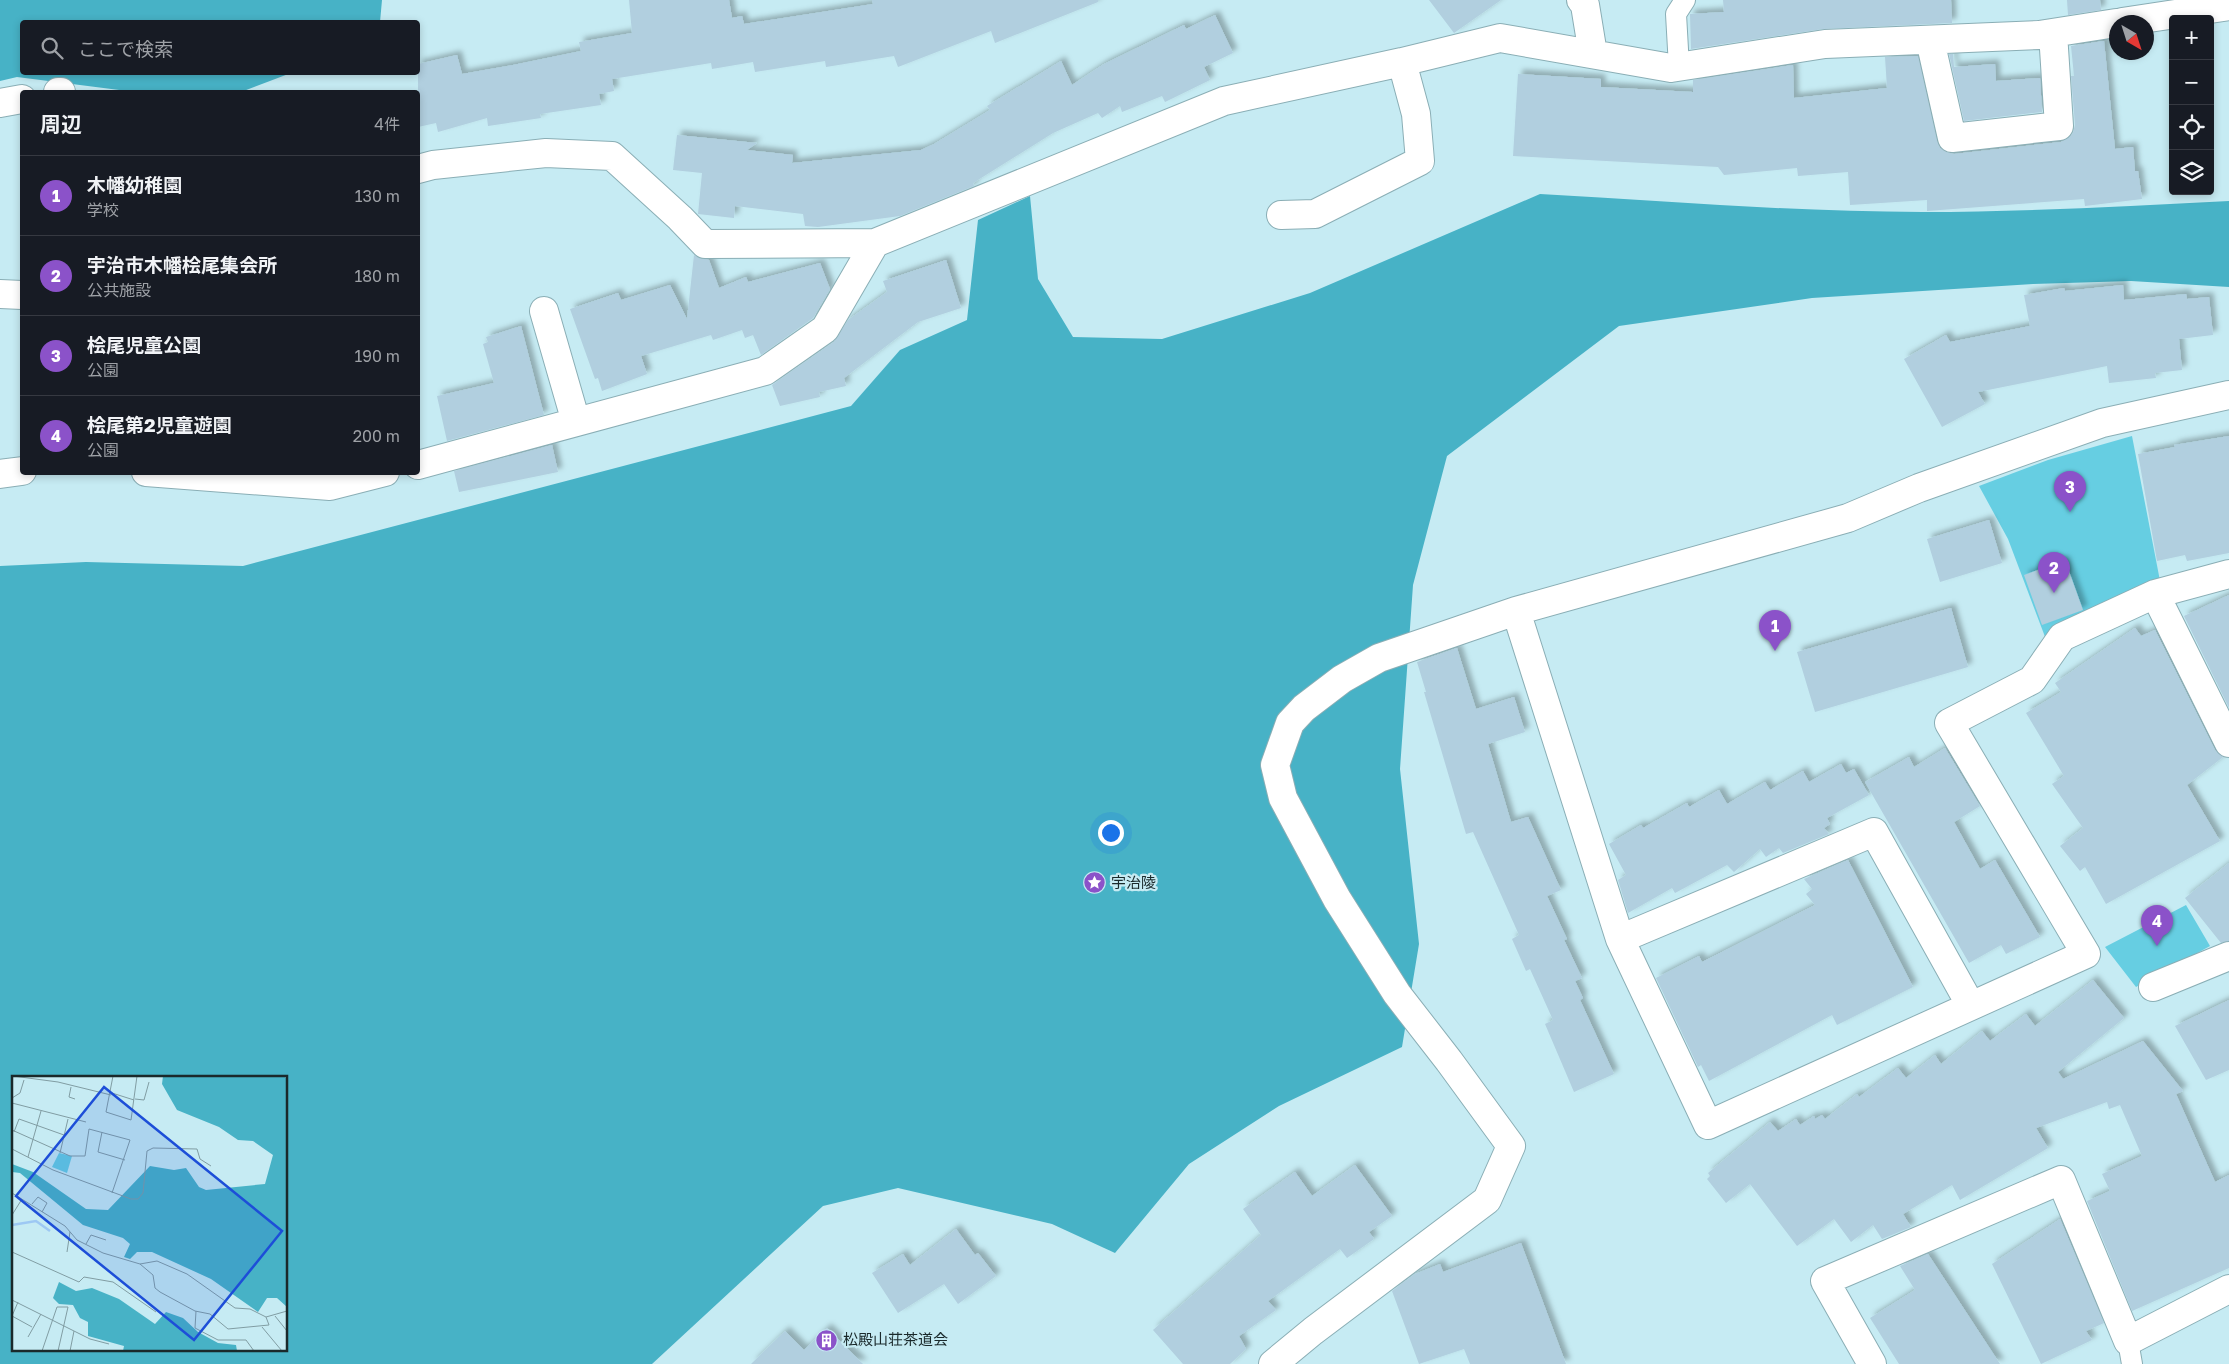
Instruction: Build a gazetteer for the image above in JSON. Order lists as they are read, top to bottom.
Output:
{
  "places": {
    "place": ["宇治陵"],
    "building": ["松殿山荘茶道会"]
  },
  "north": "bottom right",
  "page": {
    "map_buttons": ["+", "−"],
    "search": "ここで検索",
    "heading": ["周辺", "4件"],
    "list": [
      {
        "mark": "1",
        "name": "木幡幼稚園",
        "note": "学校",
        "value": "130 m"
      },
      {
        "mark": "2",
        "name": "宇治市木幡桧尾集会所",
        "note": "公共施設",
        "value": "180 m"
      },
      {
        "mark": "3",
        "name": "桧尾児童公園",
        "note": "公園",
        "value": "190 m"
      },
      {
        "mark": "4",
        "name": "桧尾第2児童遊園",
        "note": "公園",
        "value": "200 m"
      }
    ],
    "pins": [
      "3",
      "2",
      "1",
      "4"
    ]
  }
}
